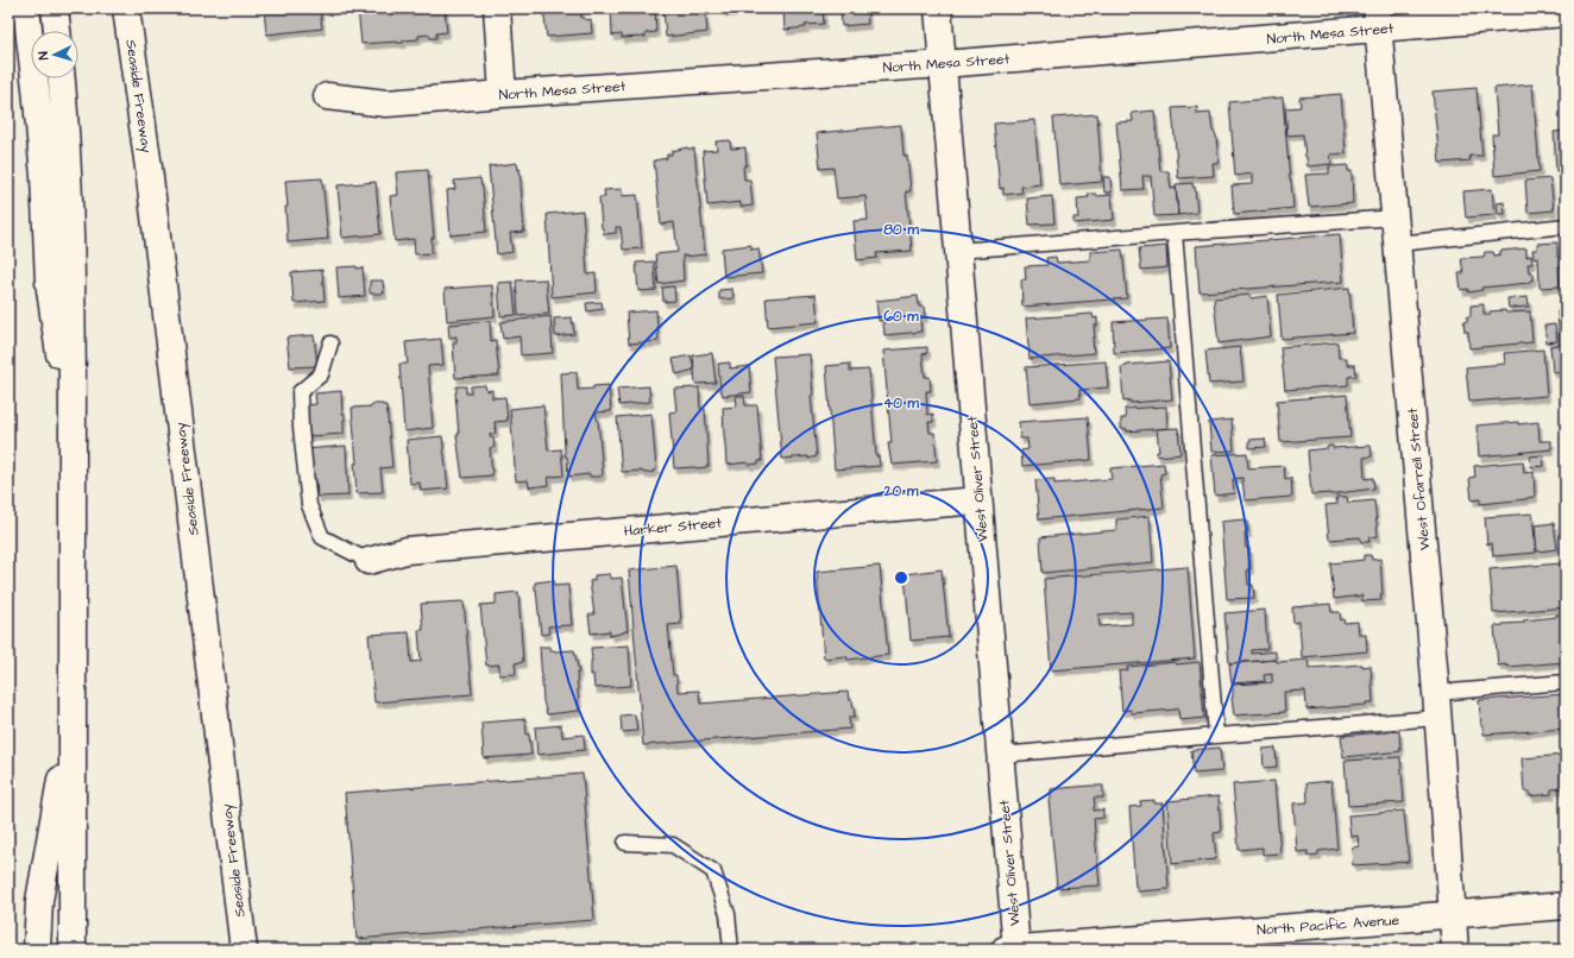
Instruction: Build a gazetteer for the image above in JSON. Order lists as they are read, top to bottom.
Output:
{
  "streets": {
    "main road": [
      "North Mesa Street",
      "Seaside Freeway",
      "West Oliver Street",
      "West Ofarrell Street",
      "Harker Street",
      "North Pacific Avenue"
    ]
  },
  "crossings": [
    ["North Mesa Street", "West Oliver Street"],
    ["North Mesa Street", "West Ofarrell Street"],
    ["West Oliver Street", "Harker Street"],
    ["West Oliver Street", "North Pacific Avenue"],
    ["West Ofarrell Street", "North Pacific Avenue"]
  ],
  "north": "left",
  "rings": [
    "80 m",
    "60 m",
    "40 m",
    "20 m"
  ]
}
